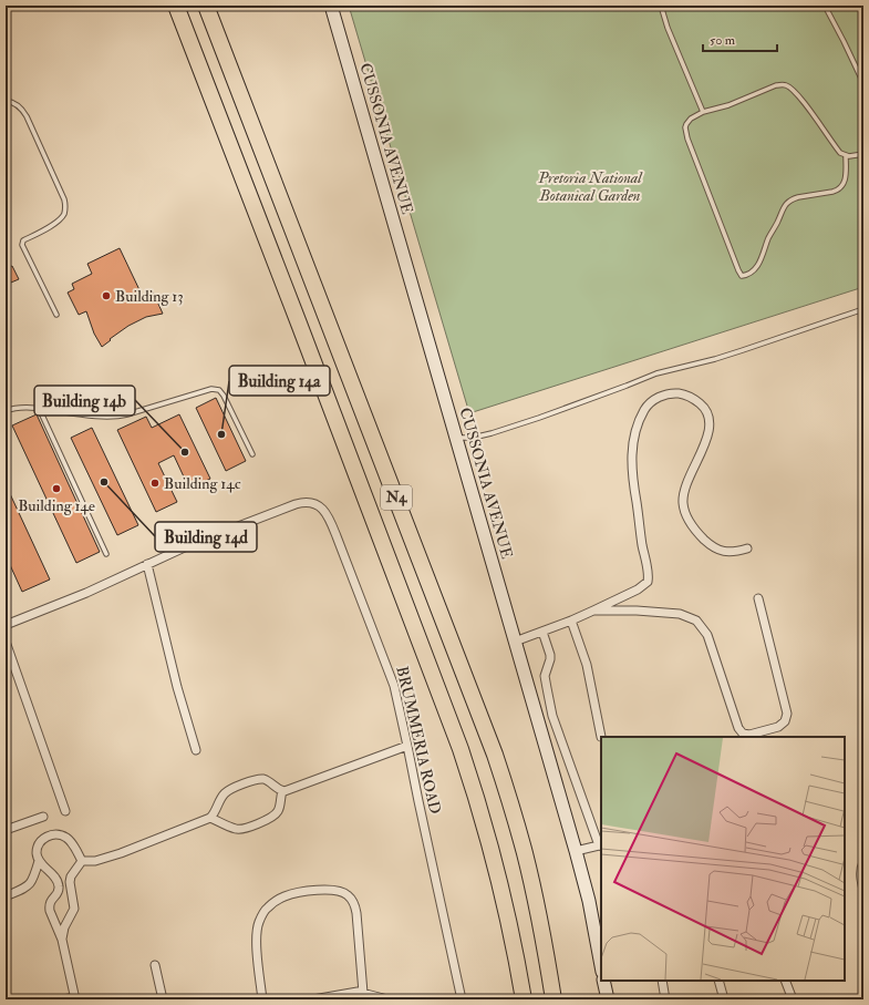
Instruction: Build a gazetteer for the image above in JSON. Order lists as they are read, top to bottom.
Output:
{
  "streets": {
    "highway": ["N4"],
    "main road": ["CUSSONIA AVENUE"],
    "street": ["BRUMMERIA ROAD"]
  },
  "parks": ["Pretoria National Botanical Garden"],
  "places": [
    "Building 13",
    "Building 14a",
    "Building 14b",
    "Building 14d",
    "Building 14c",
    "Building 14e"
  ],
  "scale_bar": "50 m"
}
